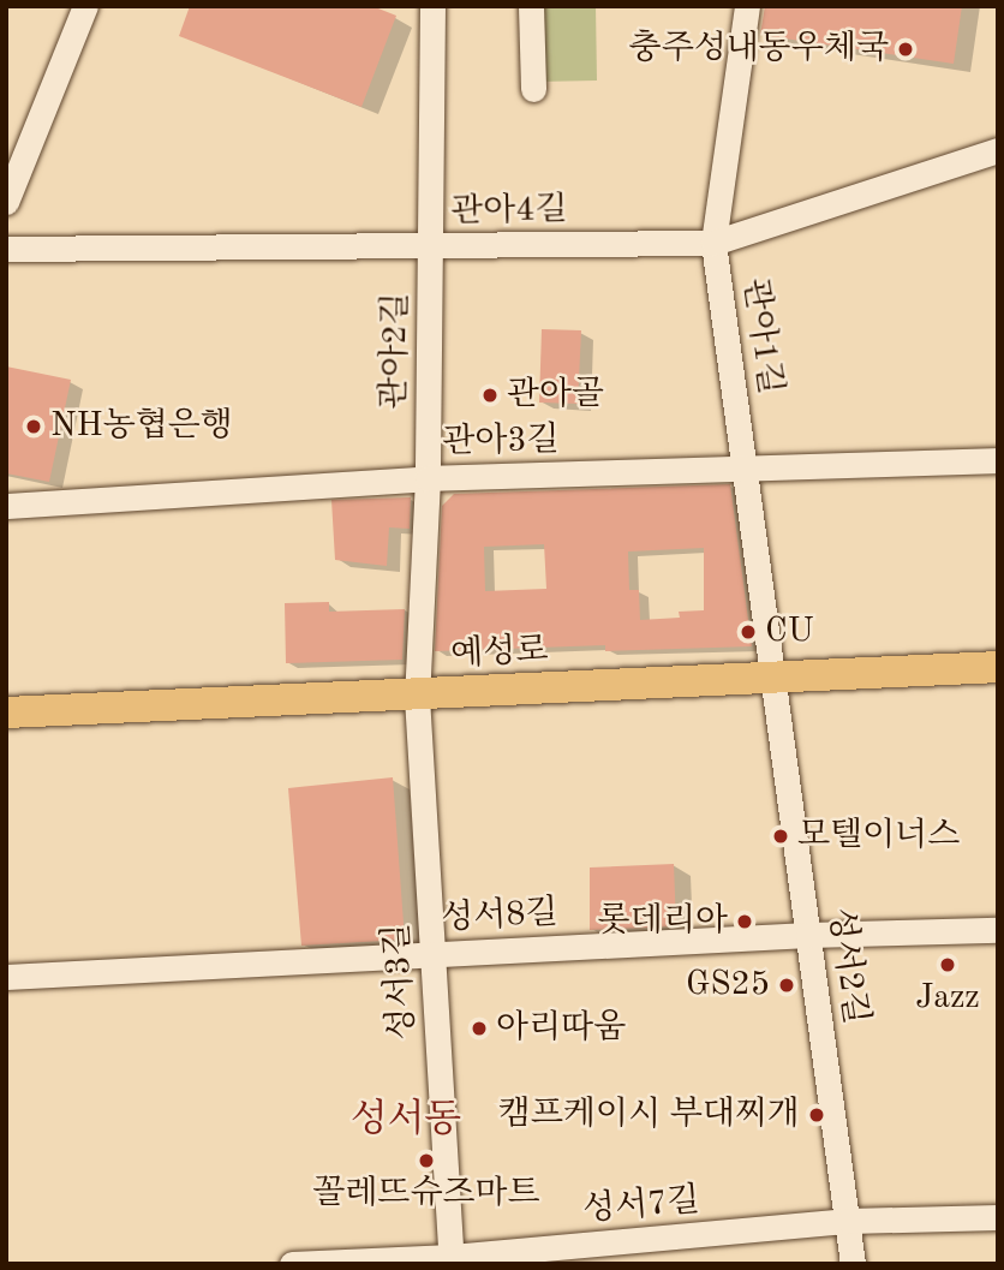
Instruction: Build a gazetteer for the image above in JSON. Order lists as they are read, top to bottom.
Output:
{
  "streets": {
    "main road": ["예성로"],
    "street": [
      "관아4길",
      "관아1길",
      "관아2길",
      "관아3길",
      "성서8길",
      "성서2길",
      "성서3길",
      "성서7길"
    ]
  },
  "crossings": [
    ["관아4길", "관아1길"],
    ["관아4길", "관아2길"],
    ["관아1길", "관아3길"],
    ["관아1길", "예성로"],
    ["관아1길", "성서2길"],
    ["관아2길", "관아3길"],
    ["관아2길", "예성로"],
    ["관아2길", "성서3길"],
    ["예성로", "성서2길"],
    ["예성로", "성서3길"],
    ["성서8길", "성서2길"],
    ["성서8길", "성서3길"],
    ["성서2길", "성서7길"],
    ["성서3길", "성서7길"]
  ],
  "districts": ["성서동"],
  "places": [
    "충주성내동우체국",
    "관아골",
    "NH농협은행",
    "CU",
    "모텔이너스",
    "롯데리아",
    "Jazz",
    "GS25",
    "아리따움",
    "캠프케이시 부대찌개",
    "꼴레뜨슈즈마트"
  ]
}
